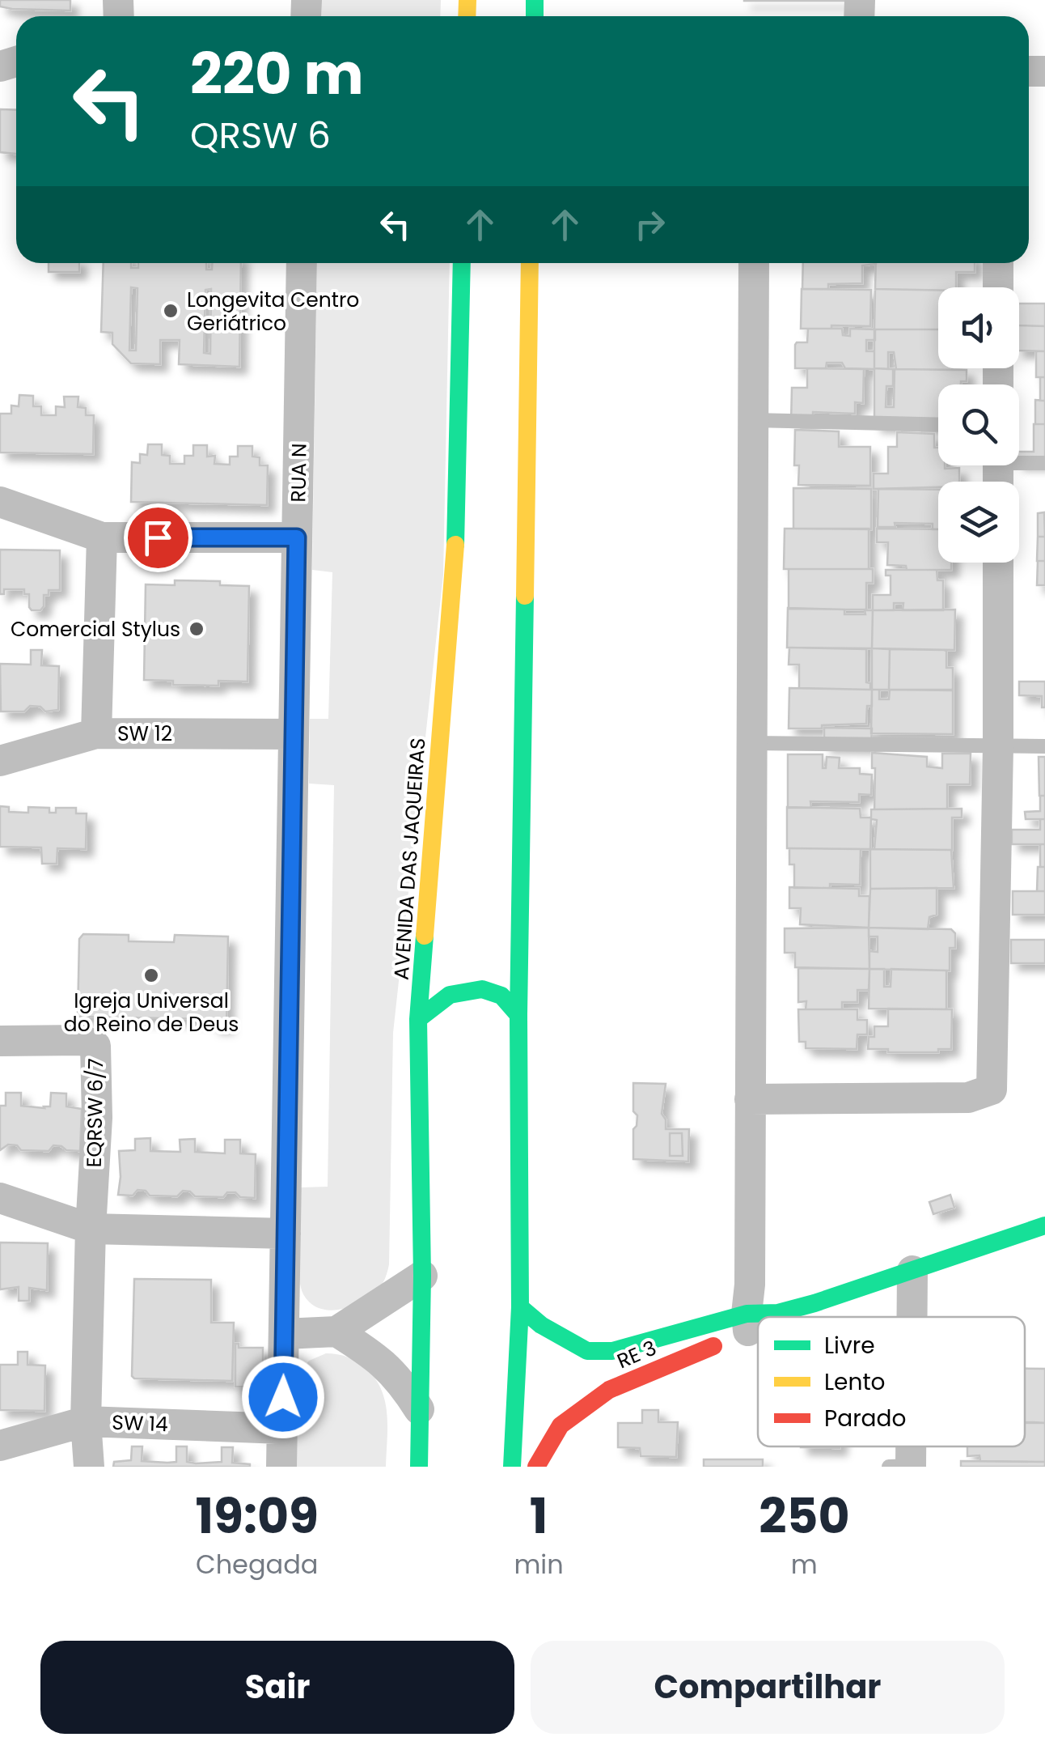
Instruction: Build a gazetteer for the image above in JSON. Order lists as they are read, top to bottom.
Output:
{
  "streets": {
    "main road": ["AVENIDA DAS JAQUEIRAS", "RE 3"],
    "street": [
      "RUA N",
      "SW 12",
      "EQRSW 6/7",
      "SW 14"
    ]
  },
  "crossings": [
    ["RUA N", "SW 12"],
    ["RUA N", "SW 14"]
  ],
  "places": ["Longevita Centro Geriátrico", "Comercial Stylus", "Igreja Universal do Reino de Deus"],
  "legend": ["Livre", "Lento", "Parado"],
  "page": {
    "turn": ["220 m", "QRSW 6"],
    "eta": [
      "19:09",
      "Chegada",
      "1",
      "min",
      "250",
      "m"
    ],
    "buttons": ["Sair", "Compartilhar"]
  }
}
